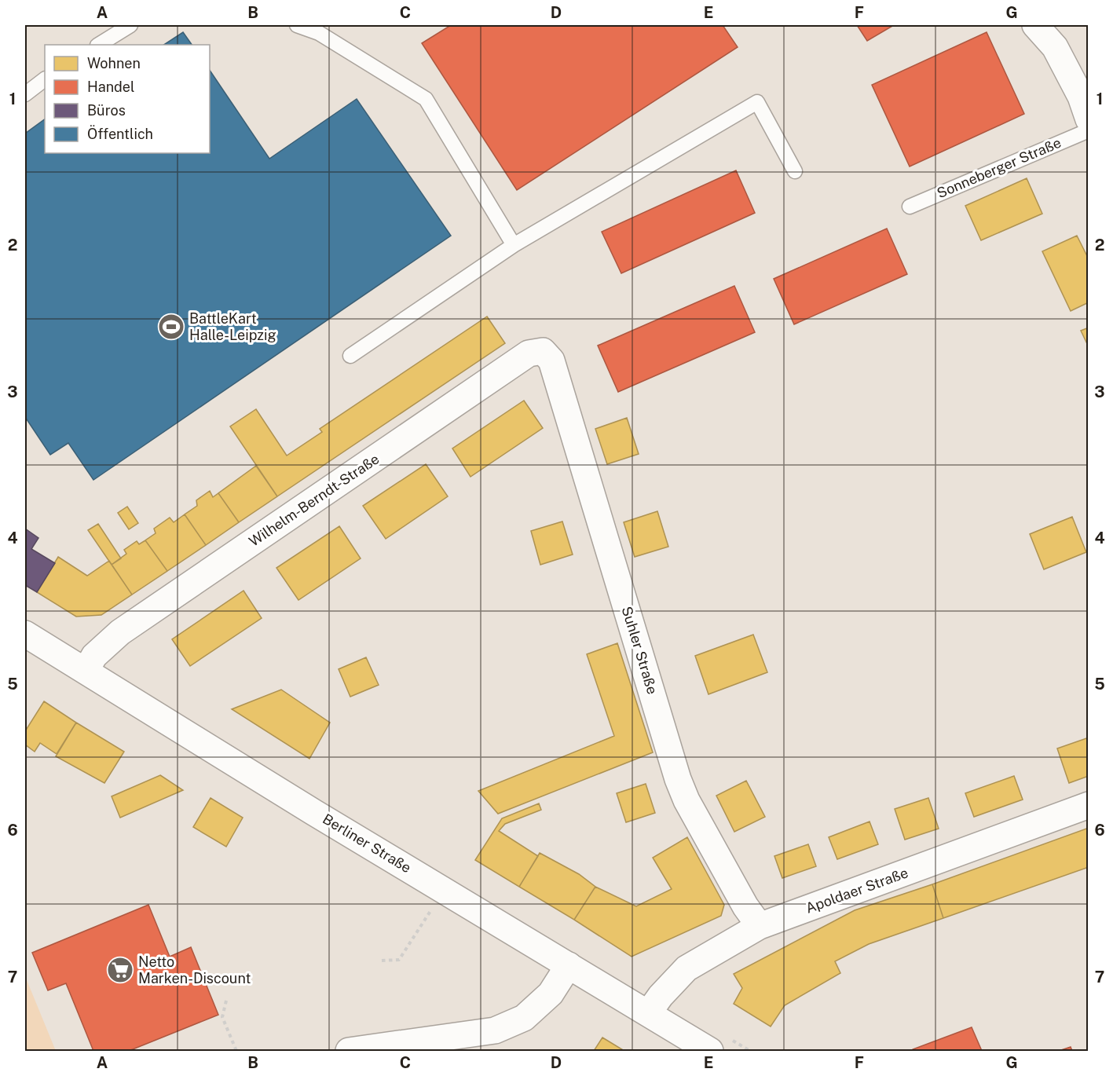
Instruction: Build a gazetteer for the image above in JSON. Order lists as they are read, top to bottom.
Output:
{
  "streets": {
    "street": [
      "Wilhelm-Berndt-Straße",
      "Suhler Straße",
      "Berliner Straße",
      "Apoldaer Straße"
    ],
    "lane": ["Sonneberger Straße"]
  },
  "crossings": [
    ["Wilhelm-Berndt-Straße", "Suhler Straße"],
    ["Wilhelm-Berndt-Straße", "Berliner Straße"],
    ["Suhler Straße", "Apoldaer Straße"],
    ["Berliner Straße", "Apoldaer Straße"]
  ],
  "places": {
    "sports": ["BattleKart Halle-Leipzig"],
    "supermarket": ["Netto Marken-Discount"]
  },
  "legend": [
    "Wohnen",
    "Handel",
    "Büros",
    "Öffentlich"
  ],
  "grid": {
    "columns": [
      "A",
      "B",
      "C",
      "D",
      "E",
      "F",
      "G"
    ],
    "rows": [
      "1",
      "2",
      "3",
      "4",
      "5",
      "6",
      "7"
    ]
  }
}
